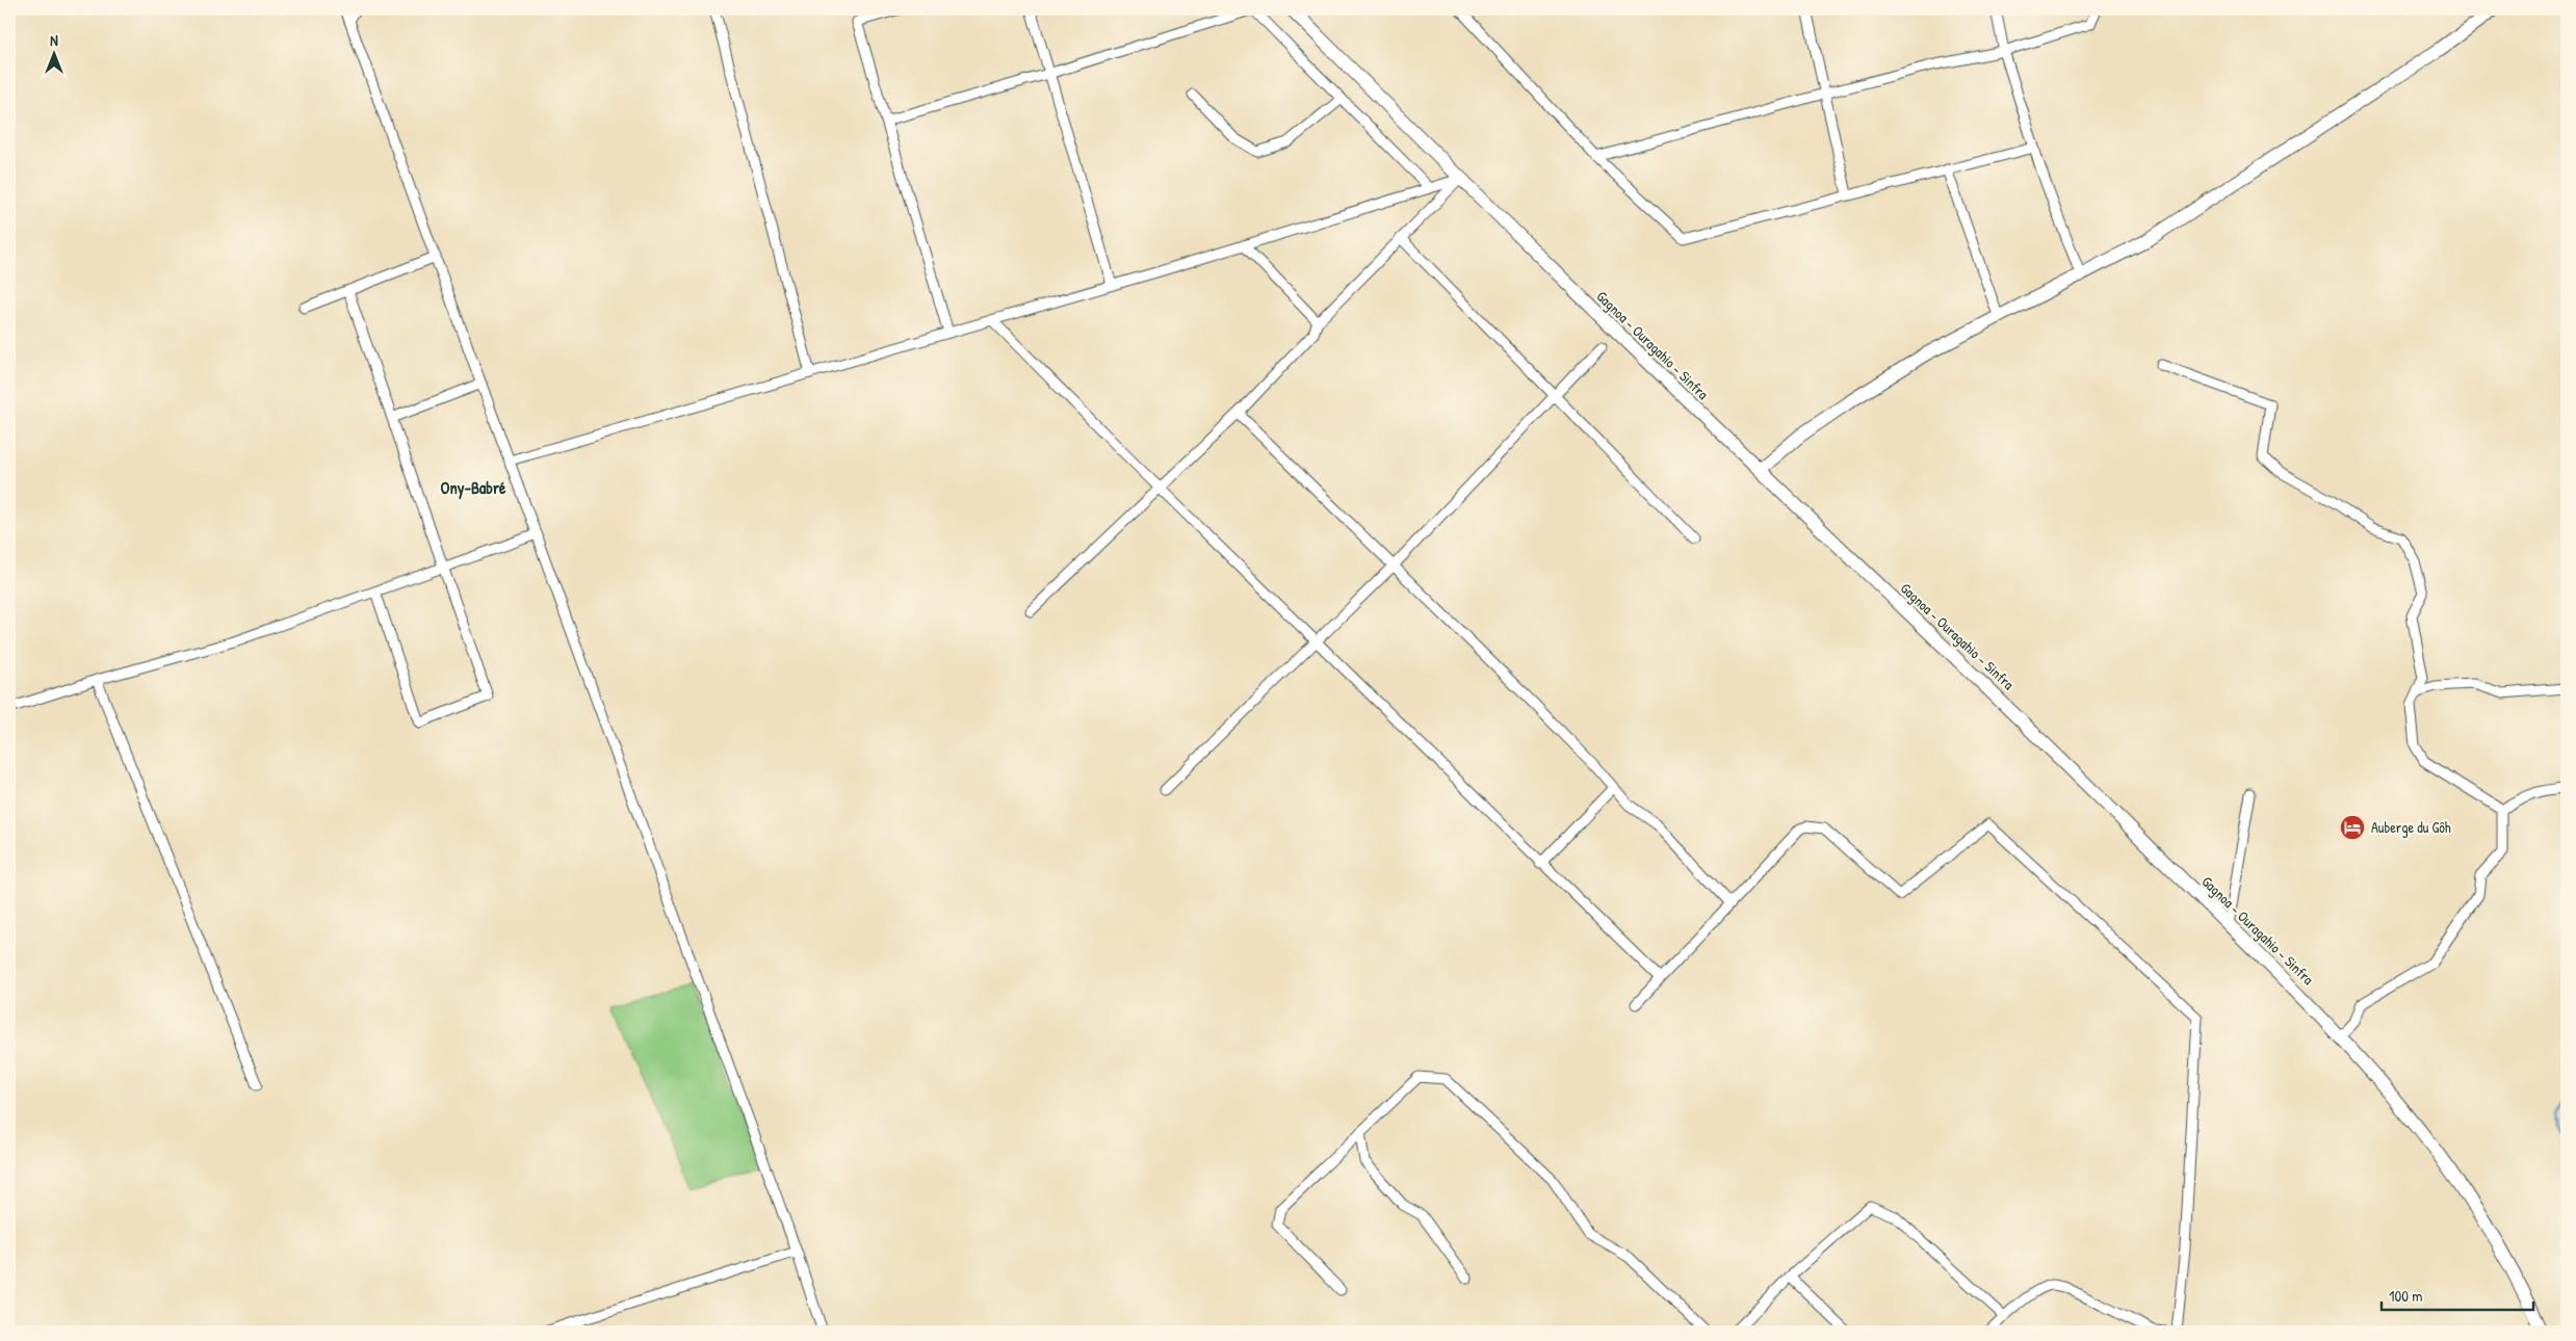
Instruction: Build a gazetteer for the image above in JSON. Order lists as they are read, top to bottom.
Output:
{
  "streets": {
    "main road": ["Gagnoa - Ouragahio - Sinfra"]
  },
  "districts": ["Ony-Babré"],
  "places": {
    "hotel": ["Auberge du Gôh"]
  },
  "scale_bar": "100 m",
  "north": "top"
}
